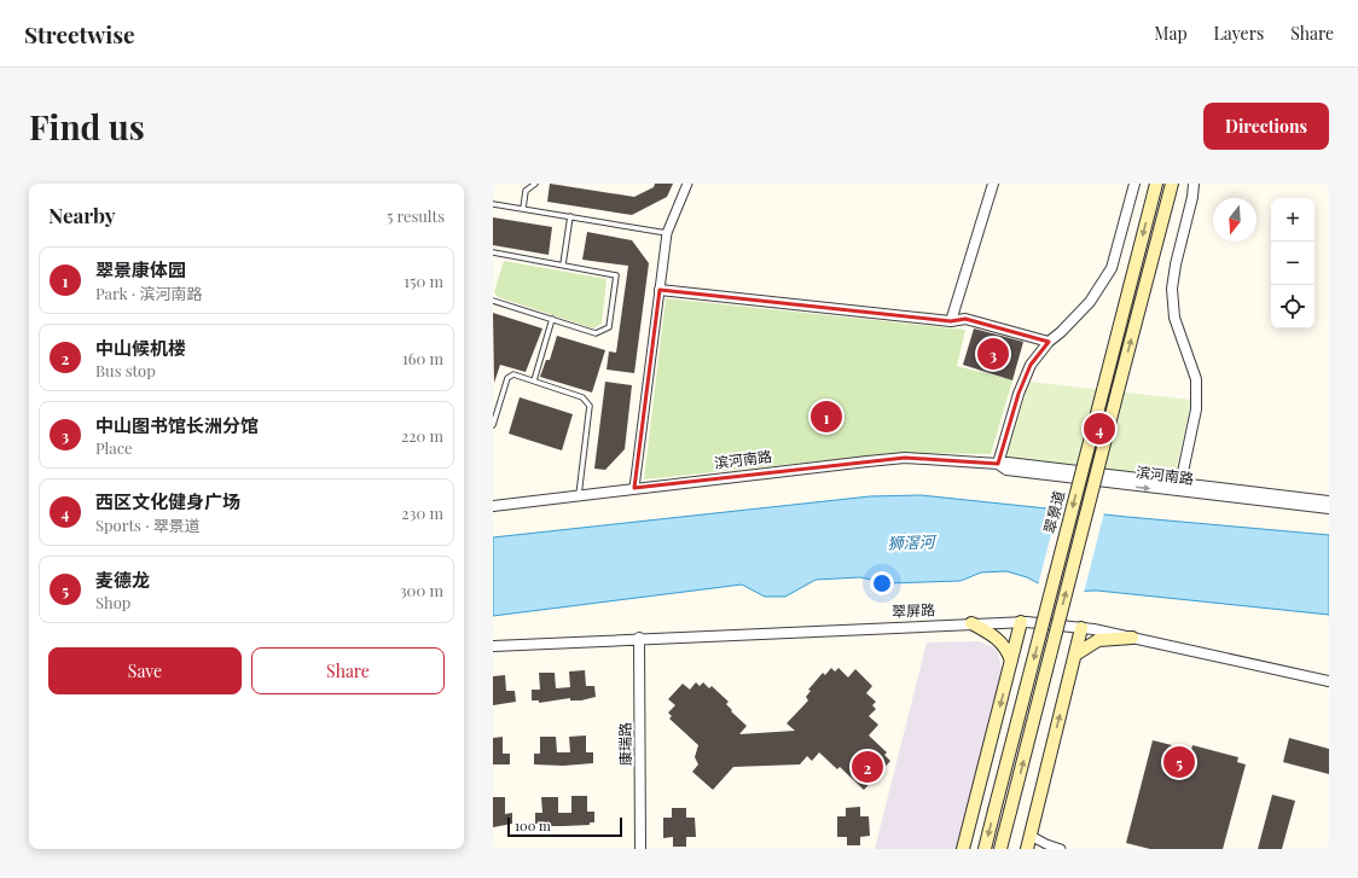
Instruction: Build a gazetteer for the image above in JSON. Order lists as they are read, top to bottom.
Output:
{
  "streets": {
    "main road": ["翠景道"],
    "street": ["滨河南路", "翠屏路", "康瑞路"]
  },
  "crossings": [
    ["翠屏路", "康瑞路"]
  ],
  "water": ["狮滘河"],
  "scale_bar": "100 m",
  "north": "bottom",
  "page": {
    "header": "Streetwise",
    "nav": ["Map", "Layers", "Share"],
    "buttons": [
      "Directions",
      ["Save", "Share"]
    ],
    "title": "Find us",
    "heading": ["Nearby", "5 results"],
    "map_buttons": ["+", "−"],
    "list": [
      {
        "mark": "1",
        "name": "翠景康体园",
        "note": "Park · 滨河南路",
        "value": "150 m"
      },
      {
        "mark": "2",
        "name": "中山候机楼",
        "note": "Bus stop",
        "value": "160 m"
      },
      {
        "mark": "3",
        "name": "中山图书馆长洲分馆",
        "note": "Place",
        "value": "220 m"
      },
      {
        "mark": "4",
        "name": "西区文化健身广场",
        "note": "Sports · 翠景道",
        "value": "230 m"
      },
      {
        "mark": "5",
        "name": "麦德龙",
        "note": "Shop",
        "value": "300 m"
      }
    ],
    "pins": [
      "3",
      "1",
      "4",
      "5",
      "2"
    ],
    "scale": "100 m"
  }
}
